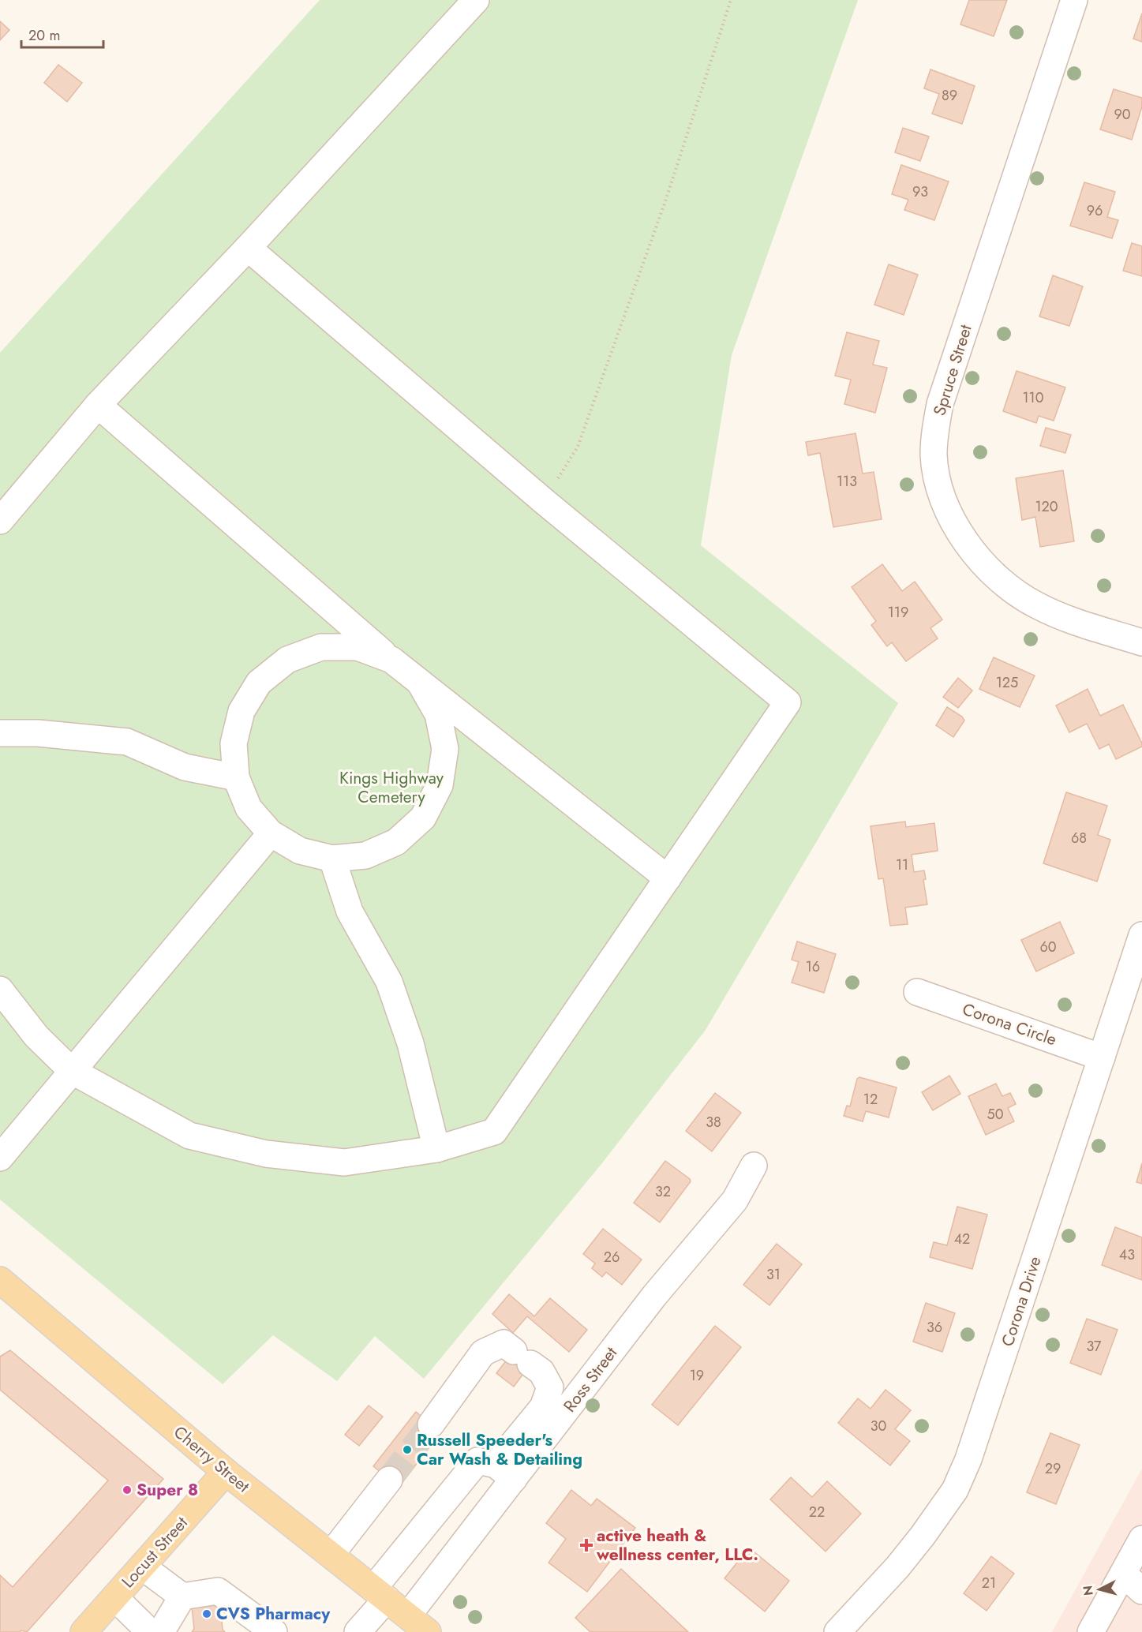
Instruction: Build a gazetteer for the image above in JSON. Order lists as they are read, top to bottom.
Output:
{
  "streets": {
    "main road": ["Cherry Street", "Locust Street"],
    "street": [
      "Spruce Street",
      "Corona Circle",
      "Corona Drive",
      "Ross Street"
    ]
  },
  "crossings": [
    ["Corona Circle", "Corona Drive"],
    ["Ross Street", "Cherry Street"],
    ["Cherry Street", "Locust Street"]
  ],
  "parks": ["Kings Highway Cemetery"],
  "places": {
    "other": ["Russell Speeder's Car Wash & Detailing", "Super 8", "CVS Pharmacy"],
    "health": ["active heath & wellness center, LLC."]
  },
  "house_numbers": [
    "89",
    "90",
    "93",
    "96",
    "110",
    "113",
    "120",
    "119",
    "125",
    "68",
    "11",
    "60",
    "16",
    "12",
    "50",
    "38",
    "32",
    "42",
    "43",
    "26",
    "31",
    "36",
    "37",
    "19",
    "30",
    "29",
    "22",
    "21"
  ],
  "scale_bar": "20 m",
  "north": "left"
}
